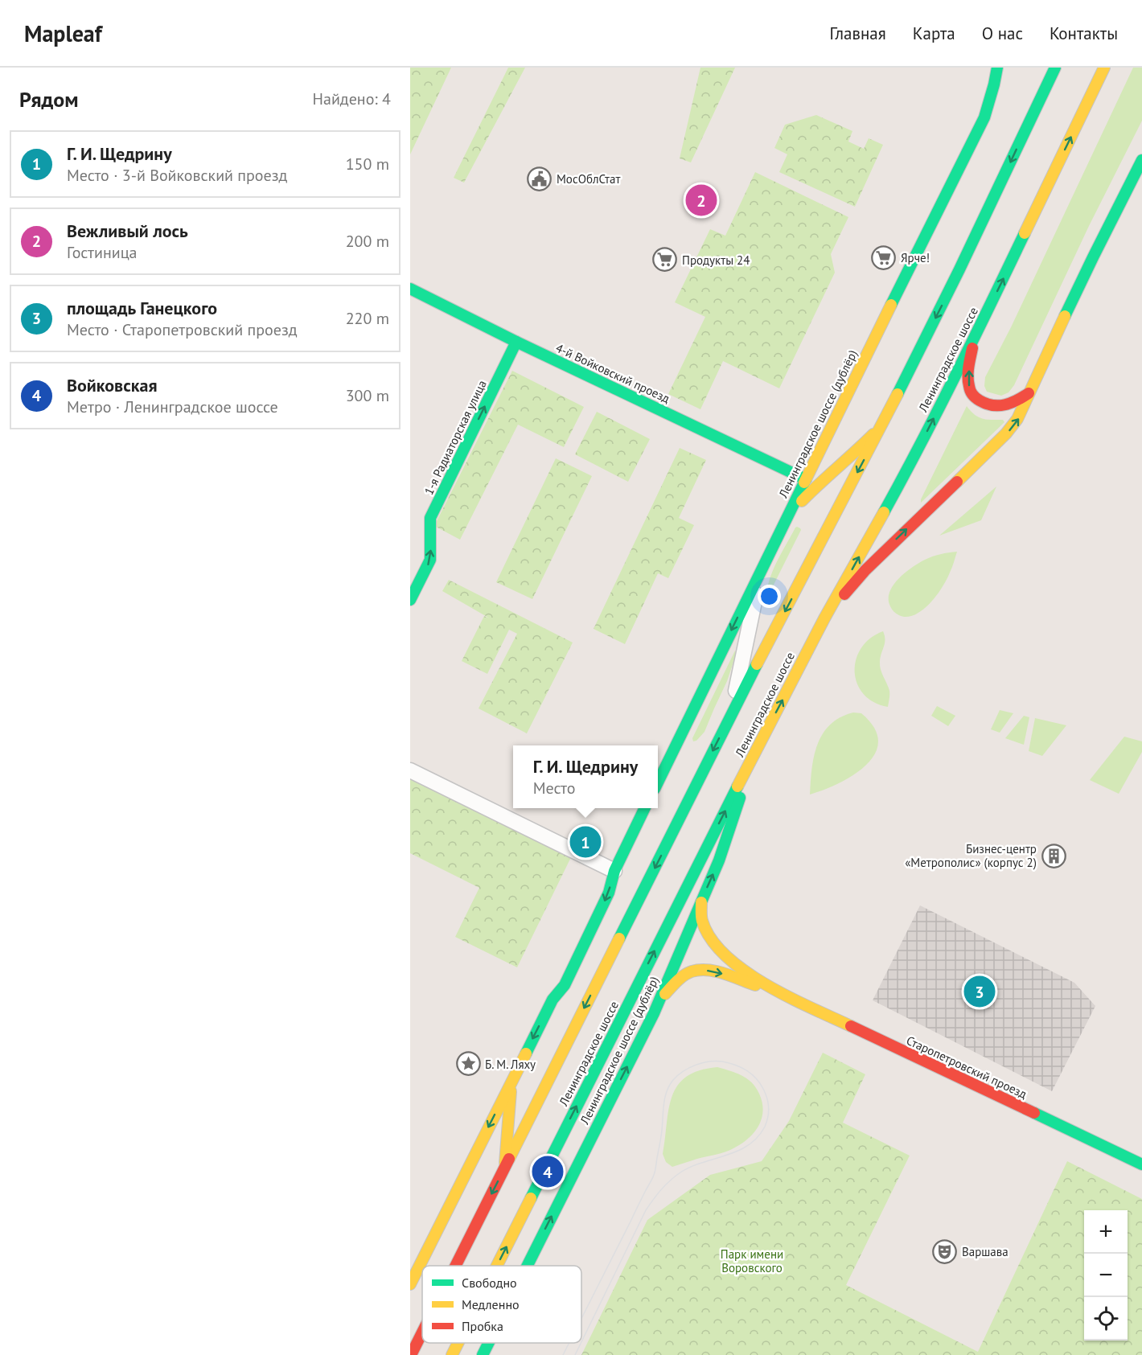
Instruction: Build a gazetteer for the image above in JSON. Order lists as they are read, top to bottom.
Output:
{
  "streets": {
    "street": [
      "Ленинградское шоссе",
      "4-й Войковский проезд",
      "Ленинградское шоссе (дублёр)",
      "1-я Радиаторская улица",
      "Старопетровский проезд"
    ]
  },
  "crossings": [
    ["Ленинградское шоссе", "Ленинградское шоссе (дублёр)"],
    ["4-й Войковский проезд", "Ленинградское шоссе (дублёр)"],
    ["4-й Войковский проезд", "1-я Радиаторская улица"],
    ["Ленинградское шоссе (дублёр)", "Старопетровский проезд"]
  ],
  "one_way": ["1-я Радиаторская улица"],
  "parks": ["Парк имени Воровского"],
  "places": {
    "public building": ["МосОблСтат"],
    "supermarket": ["Ярче!", "Продукты 24"],
    "building": ["Бизнес-центр «Метрополис» (корпус 2)"],
    "place": ["Б. М. Ляху"],
    "theatre": ["Варшава"]
  },
  "legend": ["Свободно", "Медленно", "Пробка"],
  "page": {
    "header": "Mapleaf",
    "nav": [
      "Главная",
      "Карта",
      "О нас",
      "Контакты"
    ],
    "heading": ["Рядом", "Найдено: 4"],
    "list": [
      {
        "mark": "1",
        "name": "Г. И. Щедрину",
        "note": "Место · 3-й Войковский проезд",
        "value": "150 m"
      },
      {
        "mark": "2",
        "name": "Вежливый лось",
        "note": "Гостиница",
        "value": "200 m"
      },
      {
        "mark": "3",
        "name": "площадь Ганецкого",
        "note": "Место · Старопетровский проезд",
        "value": "220 m"
      },
      {
        "mark": "4",
        "name": "Войковская",
        "note": "Метро · Ленинградское шоссе",
        "value": "300 m"
      }
    ],
    "pins": [
      "2",
      "1",
      "3",
      "4"
    ],
    "popup": ["Г. И. Щедрину", "Место"],
    "map_buttons": ["+", "−"]
  }
}
